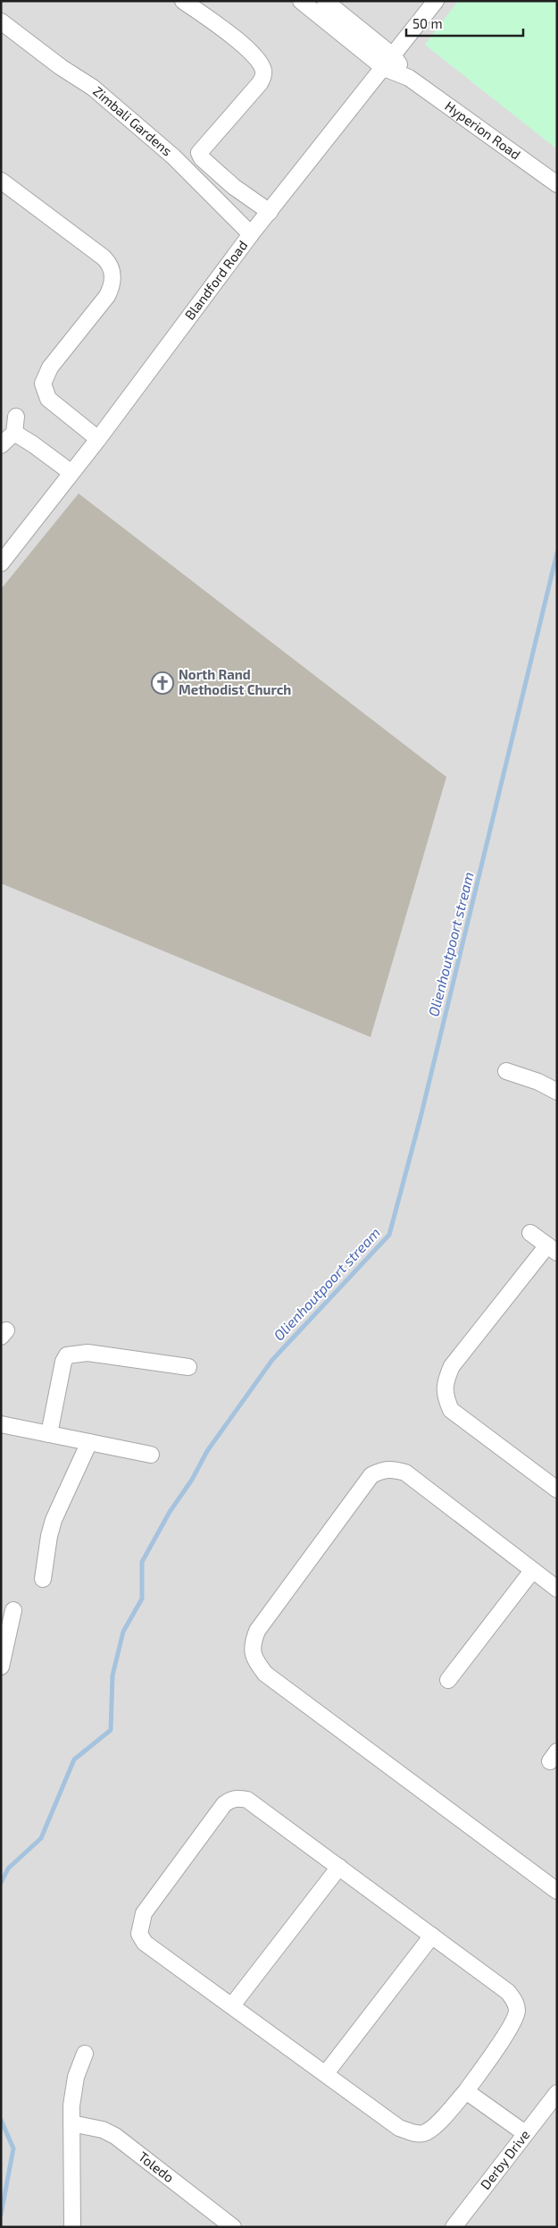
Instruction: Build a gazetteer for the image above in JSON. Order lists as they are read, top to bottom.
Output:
{
  "streets": {
    "street": [
      "Zimbali Gardens",
      "Hyperion Road",
      "Blandford Road",
      "Derby Drive",
      "Toledo"
    ]
  },
  "crossings": [
    ["Zimbali Gardens", "Blandford Road"],
    ["Hyperion Road", "Blandford Road"]
  ],
  "water": ["Olienhoutpoort stream"],
  "places": {
    "church": ["North Rand Methodist Church"]
  },
  "scale_bar": "50 m"
}
